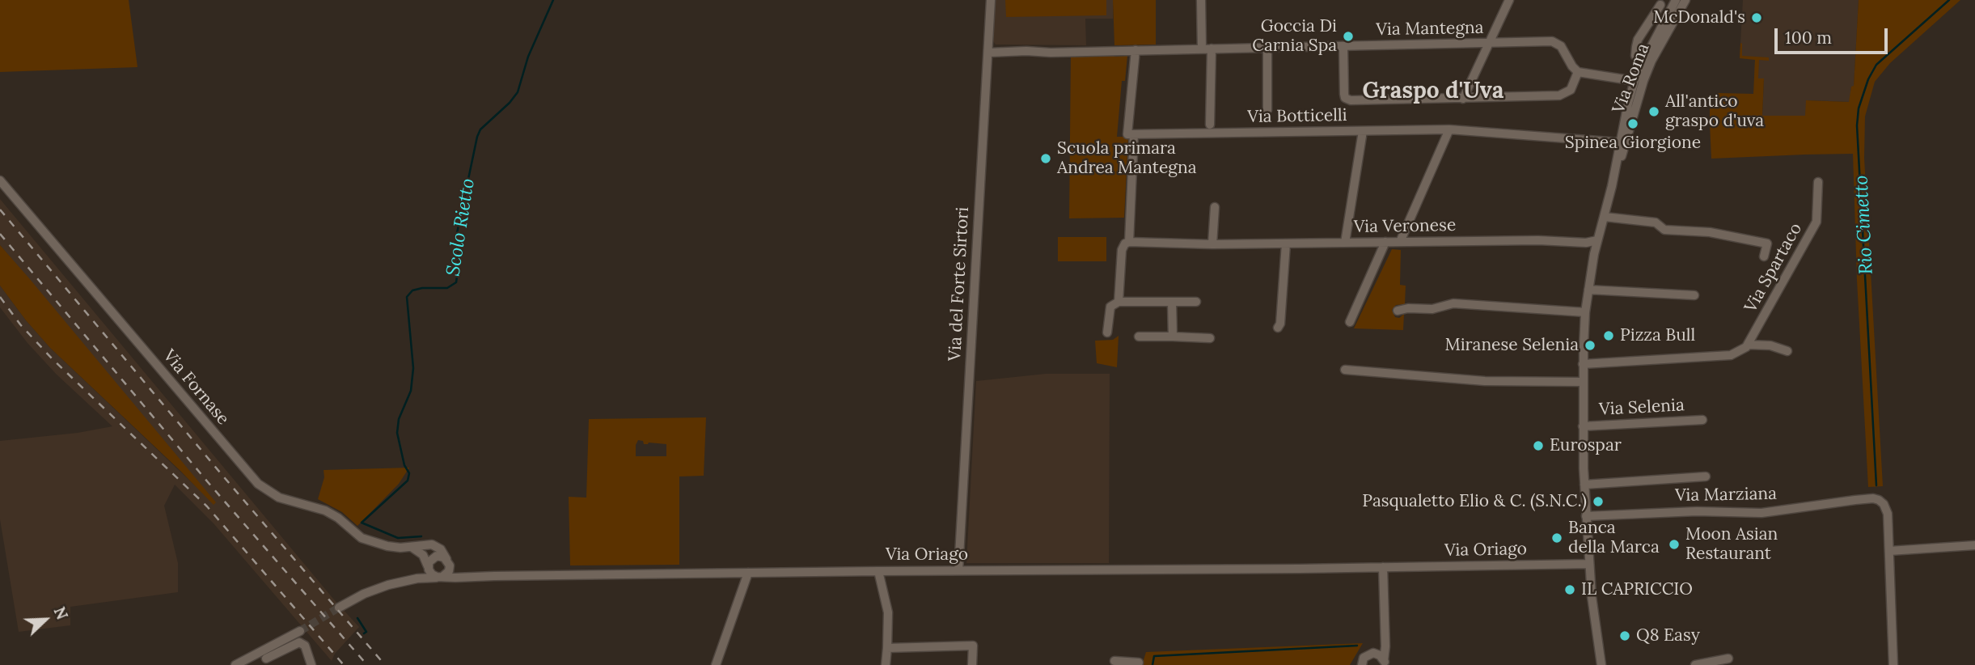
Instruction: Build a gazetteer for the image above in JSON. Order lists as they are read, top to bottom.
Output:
{
  "streets": {
    "street": [
      "Via Mantegna",
      "Via Roma",
      "Via Botticelli",
      "Via Veronese",
      "Via Spartaco",
      "Via del Forte Sirtori",
      "Via Fornase",
      "Via Selenia",
      "Via Marziana",
      "Via Oriago"
    ]
  },
  "crossings": [
    ["Via Mantegna", "Via del Forte Sirtori"],
    ["Via Roma", "Via Botticelli"],
    ["Via Roma", "Via Veronese"],
    ["Via Roma", "Via Spartaco"],
    ["Via Roma", "Via Selenia"],
    ["Via Roma", "Via Marziana"],
    ["Via Roma", "Via Oriago"],
    ["Via del Forte Sirtori", "Via Oriago"],
    ["Via Fornase", "Via Oriago"]
  ],
  "districts": ["Graspo d'Uva"],
  "water": ["Rio Cimetto", "Scolo Rietto"],
  "places": [
    "McDonald's",
    "Goccia Di Carnia Spa",
    "All'antico graspo d'uva",
    "Spinea Giorgione",
    "Scuola primara Andrea Mantegna",
    "Pizza Bull",
    "Miranese Selenia",
    "Eurospar",
    "Pasqualetto Elio & C. (S.N.C.)",
    "Banca della Marca",
    "Moon Asian Restaurant",
    "IL CAPRICCIO",
    "Q8 Easy"
  ],
  "scale_bar": "100 m",
  "north": "top right"
}
